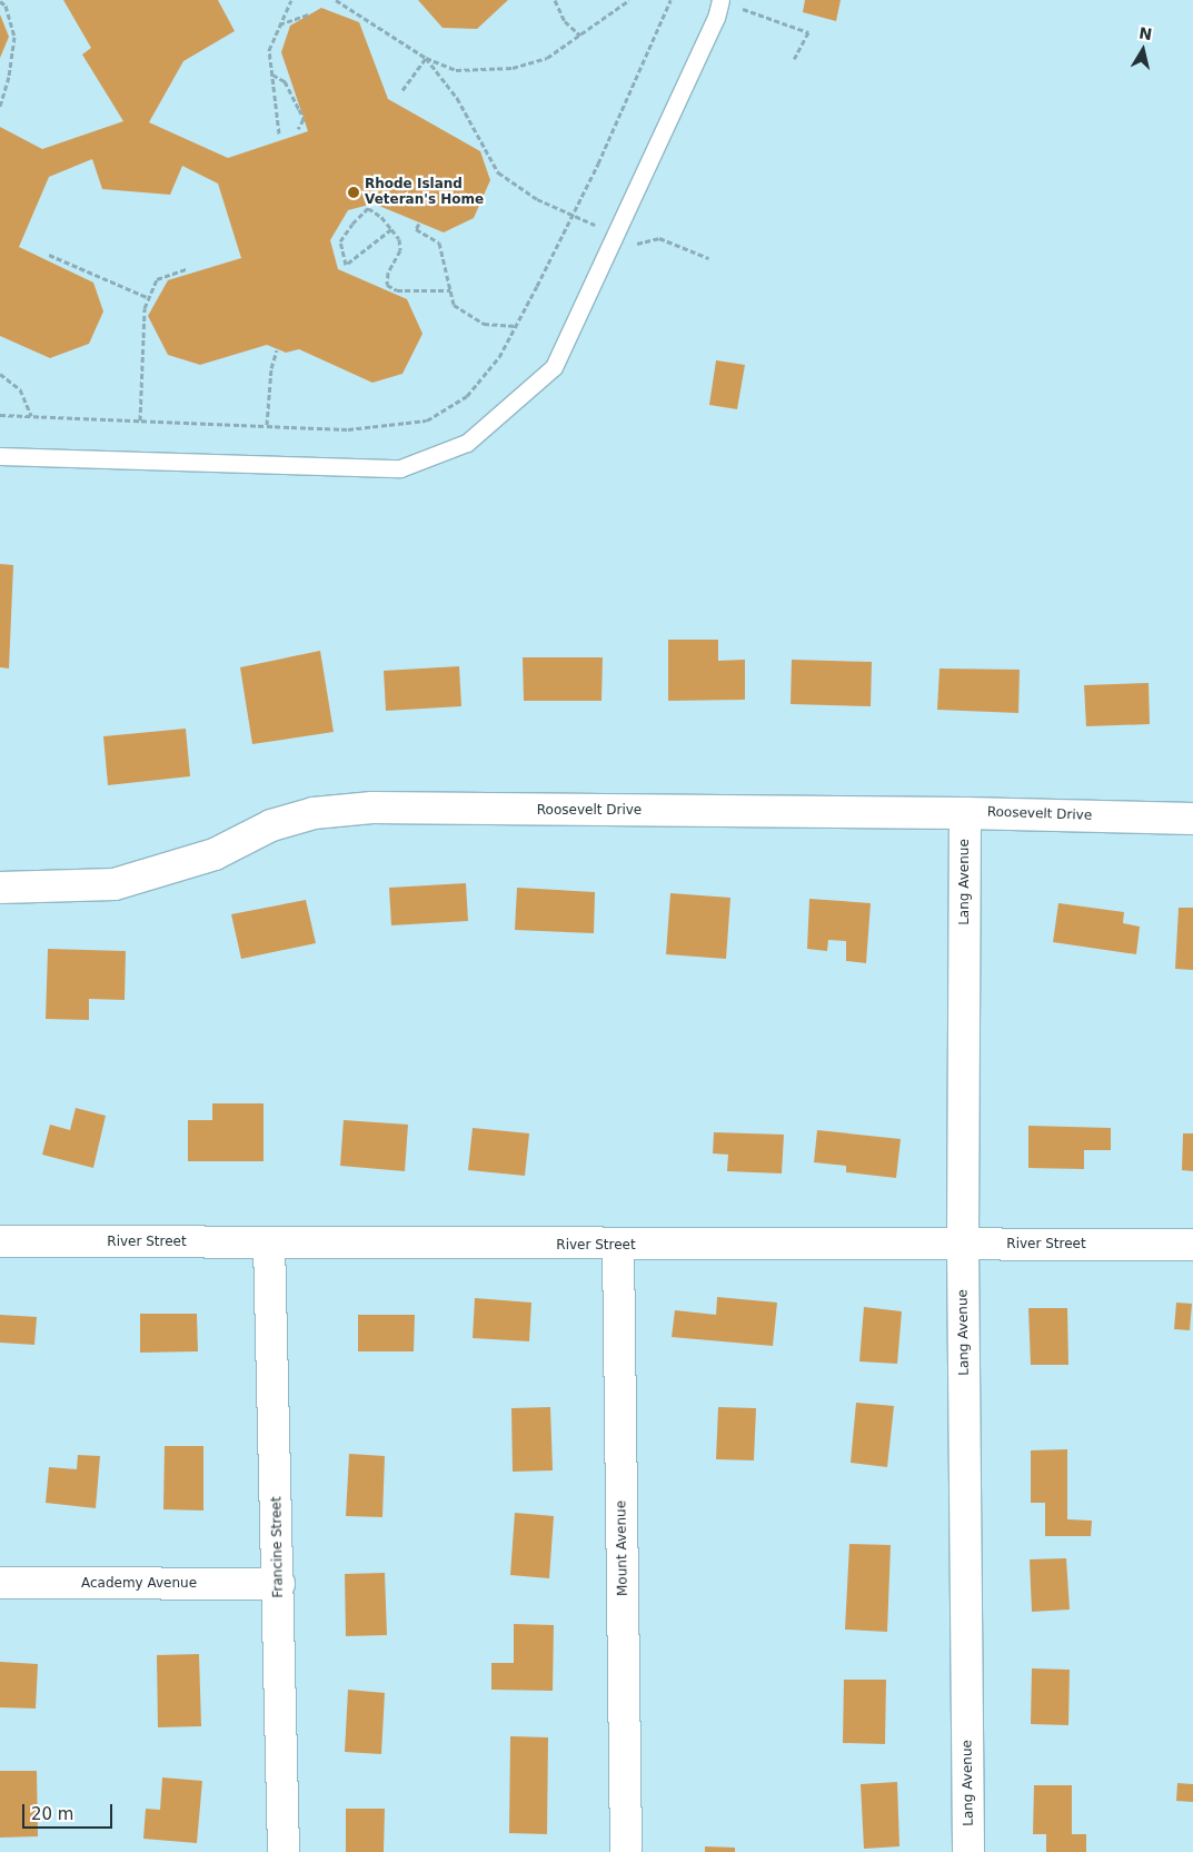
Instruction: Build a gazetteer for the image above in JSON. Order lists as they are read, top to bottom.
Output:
{
  "streets": {
    "street": [
      "Roosevelt Drive",
      "Lang Avenue",
      "River Street",
      "Francine Street",
      "Mount Avenue",
      "Academy Avenue"
    ]
  },
  "crossings": [
    ["Roosevelt Drive", "Lang Avenue"],
    ["Lang Avenue", "River Street"],
    ["River Street", "Francine Street"],
    ["River Street", "Mount Avenue"],
    ["Francine Street", "Academy Avenue"]
  ],
  "places": ["Rhode Island Veteran's Home"],
  "scale_bar": "20 m",
  "north": "top"
}
